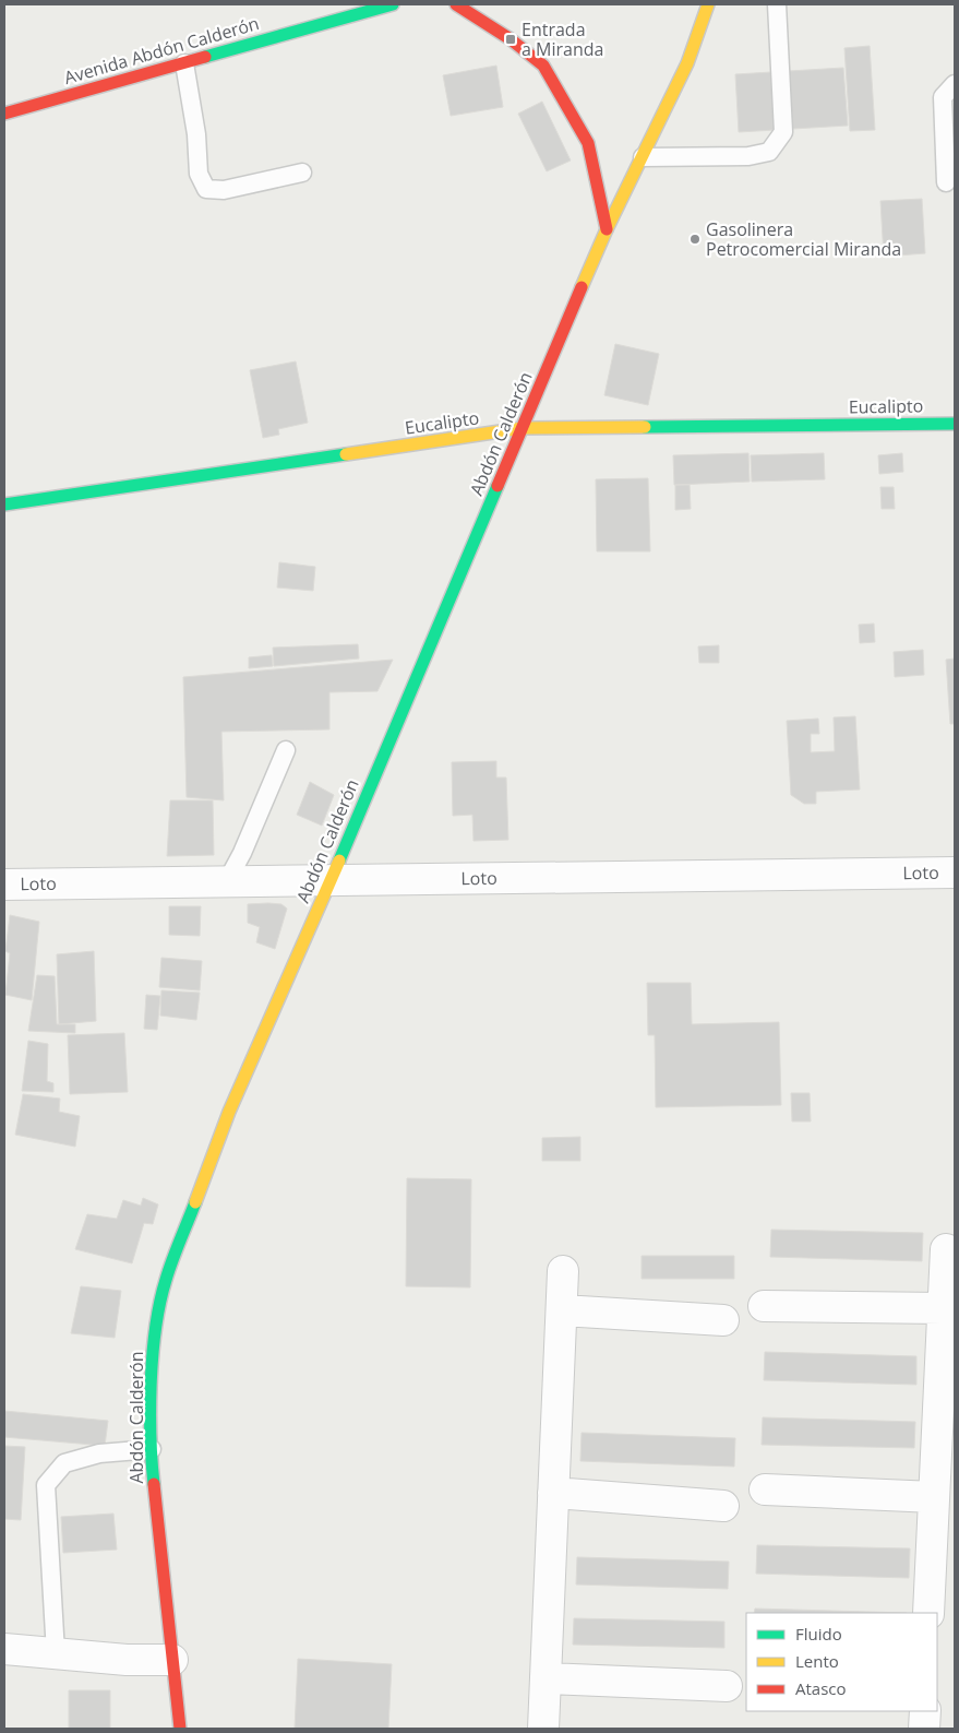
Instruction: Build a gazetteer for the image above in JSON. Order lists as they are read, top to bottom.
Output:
{
  "streets": {
    "street": [
      "Avenida Abdón Calderón",
      "Eucalipto",
      "Abdón Calderón",
      "Loto"
    ]
  },
  "crossings": [
    ["Eucalipto", "Abdón Calderón"],
    ["Abdón Calderón", "Loto"]
  ],
  "places": {
    "transit": ["Entrada a Miranda"],
    "other": ["Gasolinera Petrocomercial Miranda"]
  },
  "legend": ["Fluido", "Lento", "Atasco"]
}
